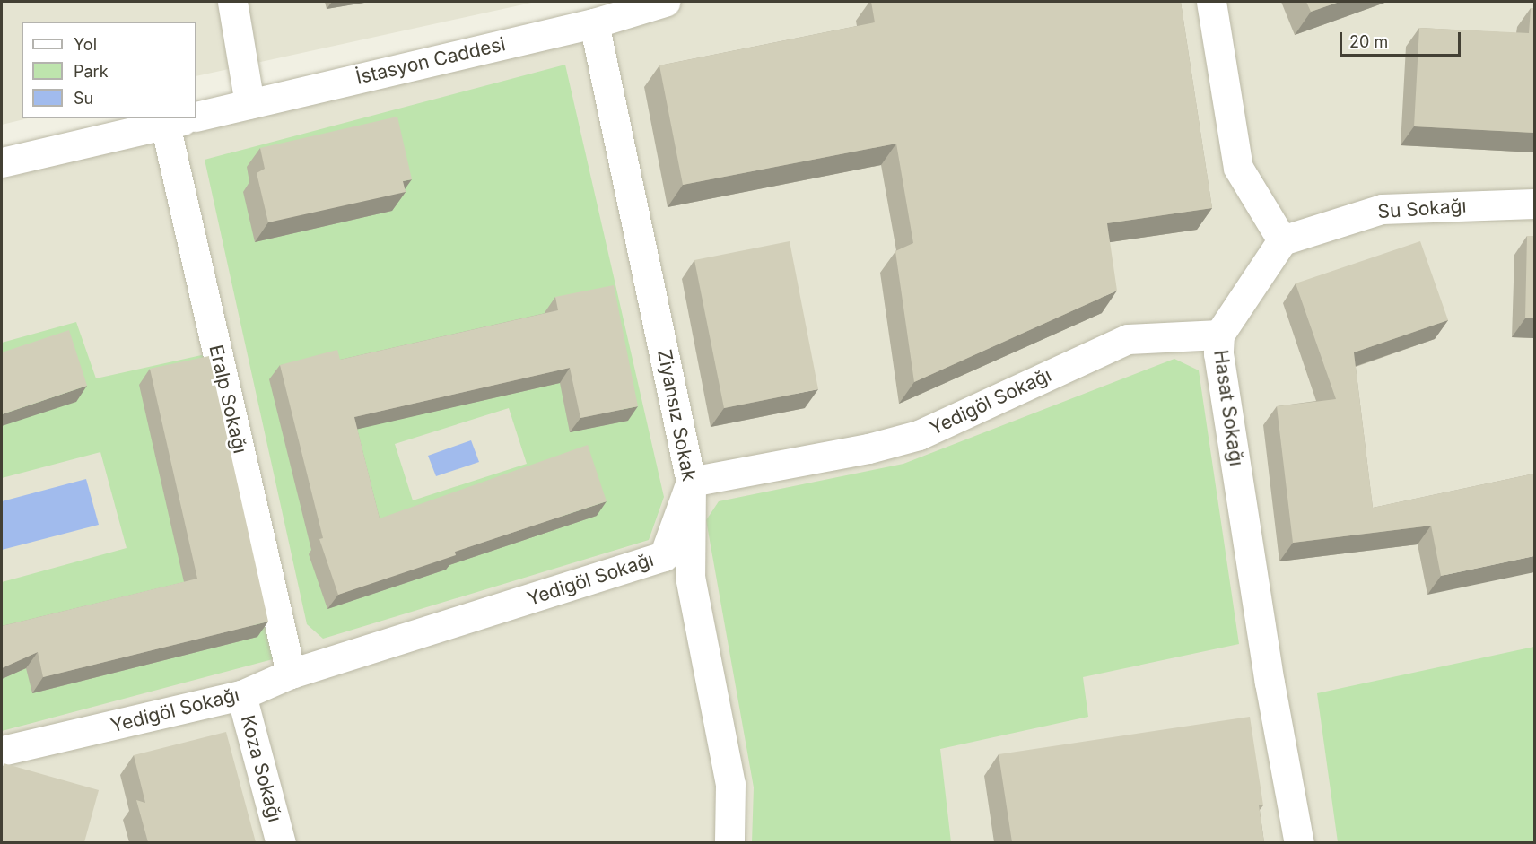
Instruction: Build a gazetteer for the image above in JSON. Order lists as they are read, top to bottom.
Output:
{
  "streets": {
    "street": [
      "İstasyon Caddesi",
      "Su Sokağı",
      "Eralp Sokağı",
      "Yedigöl Sokağı",
      "Hasat Sokağı",
      "Ziyansız Sokak",
      "Koza Sokağı"
    ]
  },
  "crossings": [
    ["İstasyon Caddesi", "Eralp Sokağı"],
    ["İstasyon Caddesi", "Ziyansız Sokak"],
    ["Su Sokağı", "Hasat Sokağı"],
    ["Eralp Sokağı", "Yedigöl Sokağı"],
    ["Yedigöl Sokağı", "Hasat Sokağı"],
    ["Yedigöl Sokağı", "Ziyansız Sokak"],
    ["Yedigöl Sokağı", "Koza Sokağı"]
  ],
  "legend": ["Yol", "Park", "Su"],
  "scale_bar": "20 m"
}
